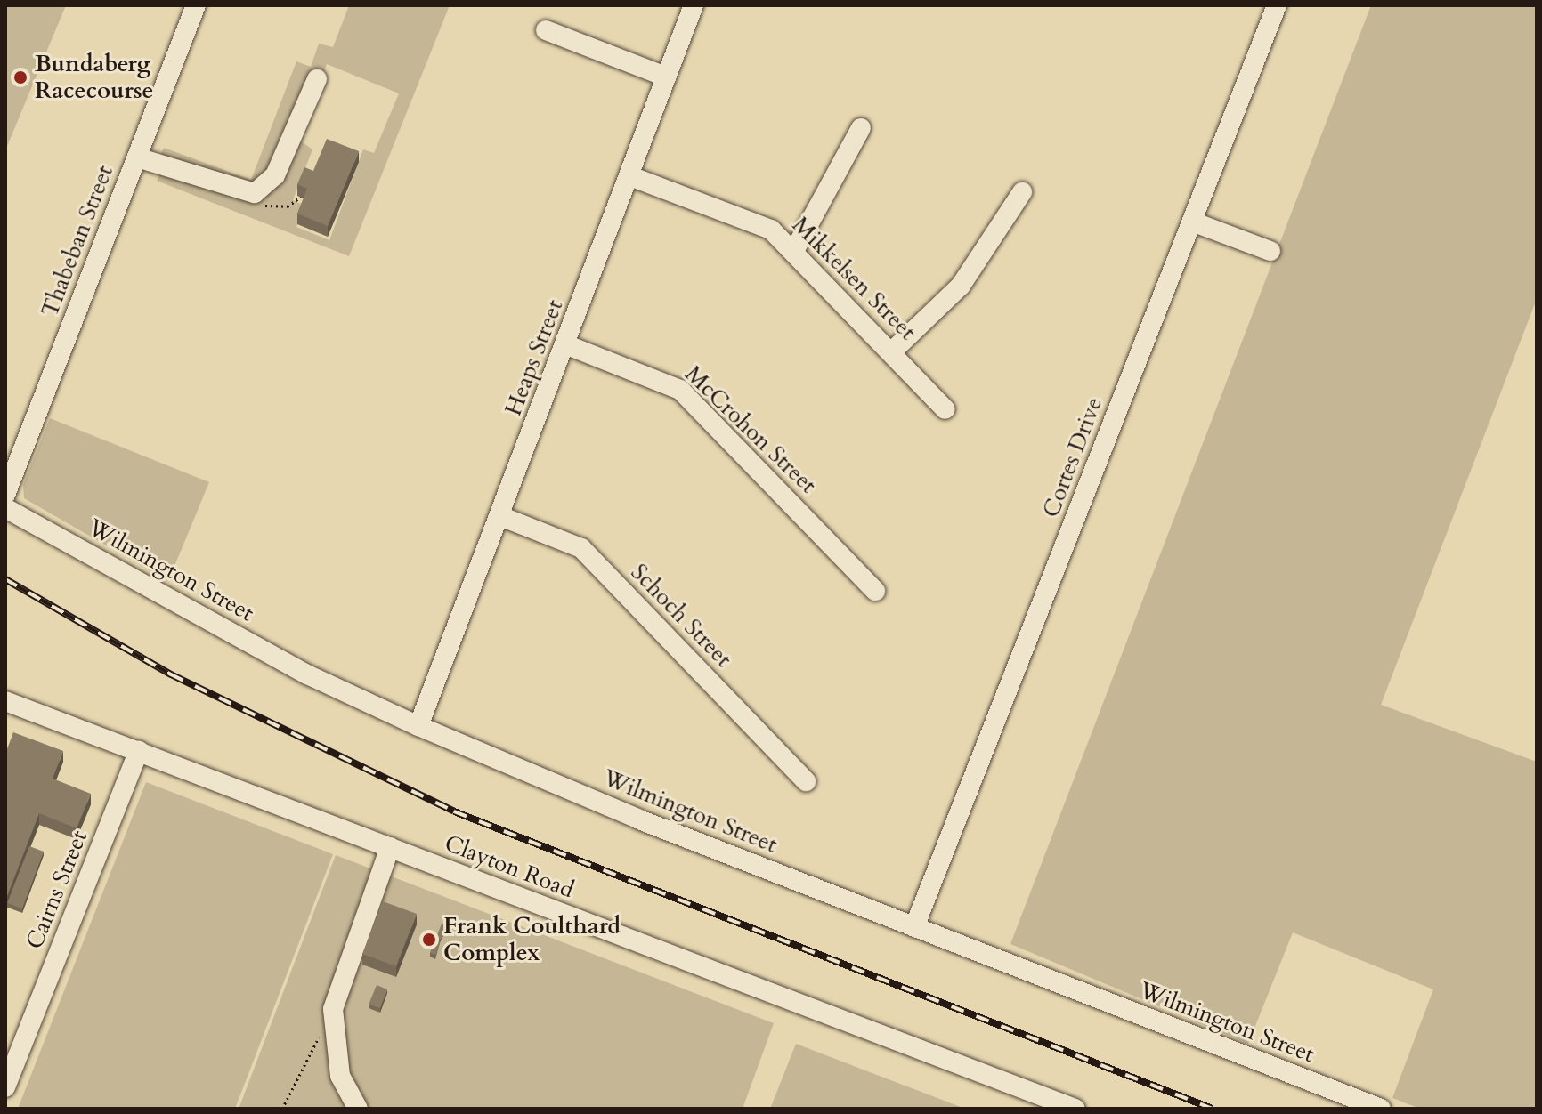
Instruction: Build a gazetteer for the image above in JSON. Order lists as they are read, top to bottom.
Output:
{
  "streets": {
    "street": [
      "Thabeban Street",
      "Mikkelsen Street",
      "Heaps Street",
      "McCrohon Street",
      "Cortes Drive",
      "Wilmington Street",
      "Schoch Street",
      "Clayton Road",
      "Cairns Street"
    ]
  },
  "crossings": [
    ["Mikkelsen Street", "Heaps Street"],
    ["Heaps Street", "McCrohon Street"],
    ["Heaps Street", "Wilmington Street"],
    ["Heaps Street", "Schoch Street"],
    ["Cortes Drive", "Wilmington Street"],
    ["Clayton Road", "Cairns Street"]
  ],
  "places": ["Bundaberg Racecourse", "Frank Coulthard Complex"]
}
